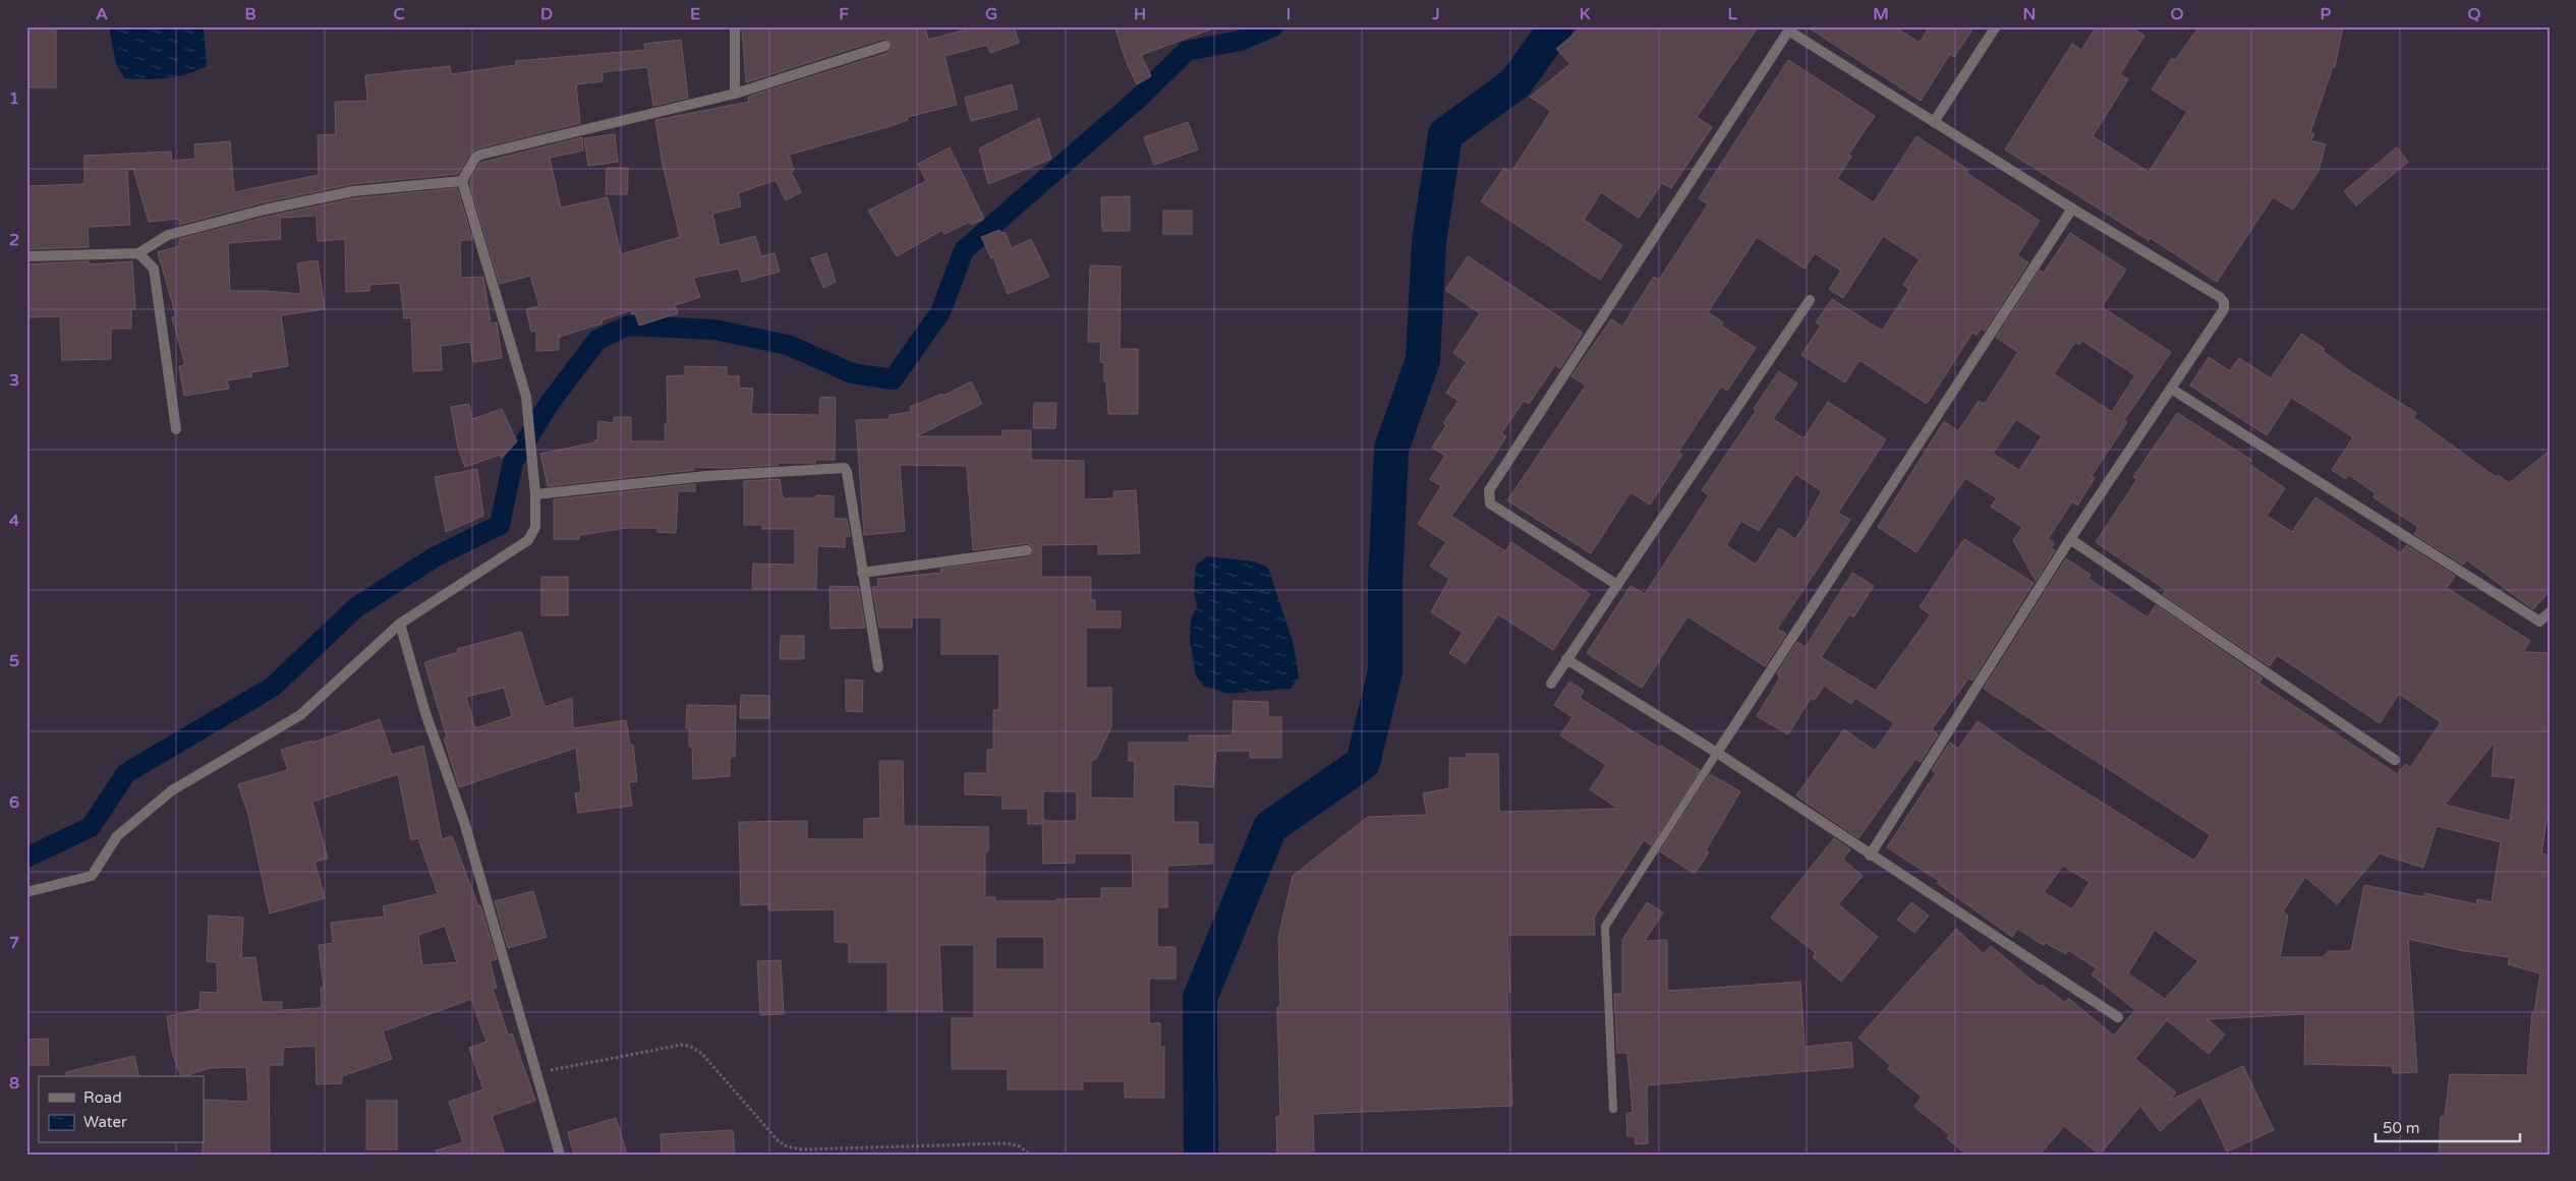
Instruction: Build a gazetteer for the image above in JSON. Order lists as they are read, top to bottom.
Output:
{
  "legend": ["Road", "Water"],
  "scale_bar": "50 m",
  "grid": {
    "columns": [
      "A",
      "B",
      "C",
      "D",
      "E",
      "F",
      "G",
      "H",
      "I",
      "J",
      "K",
      "L",
      "M",
      "N",
      "O",
      "P",
      "Q"
    ],
    "rows": [
      "1",
      "2",
      "3",
      "4",
      "5",
      "6",
      "7",
      "8"
    ]
  }
}
